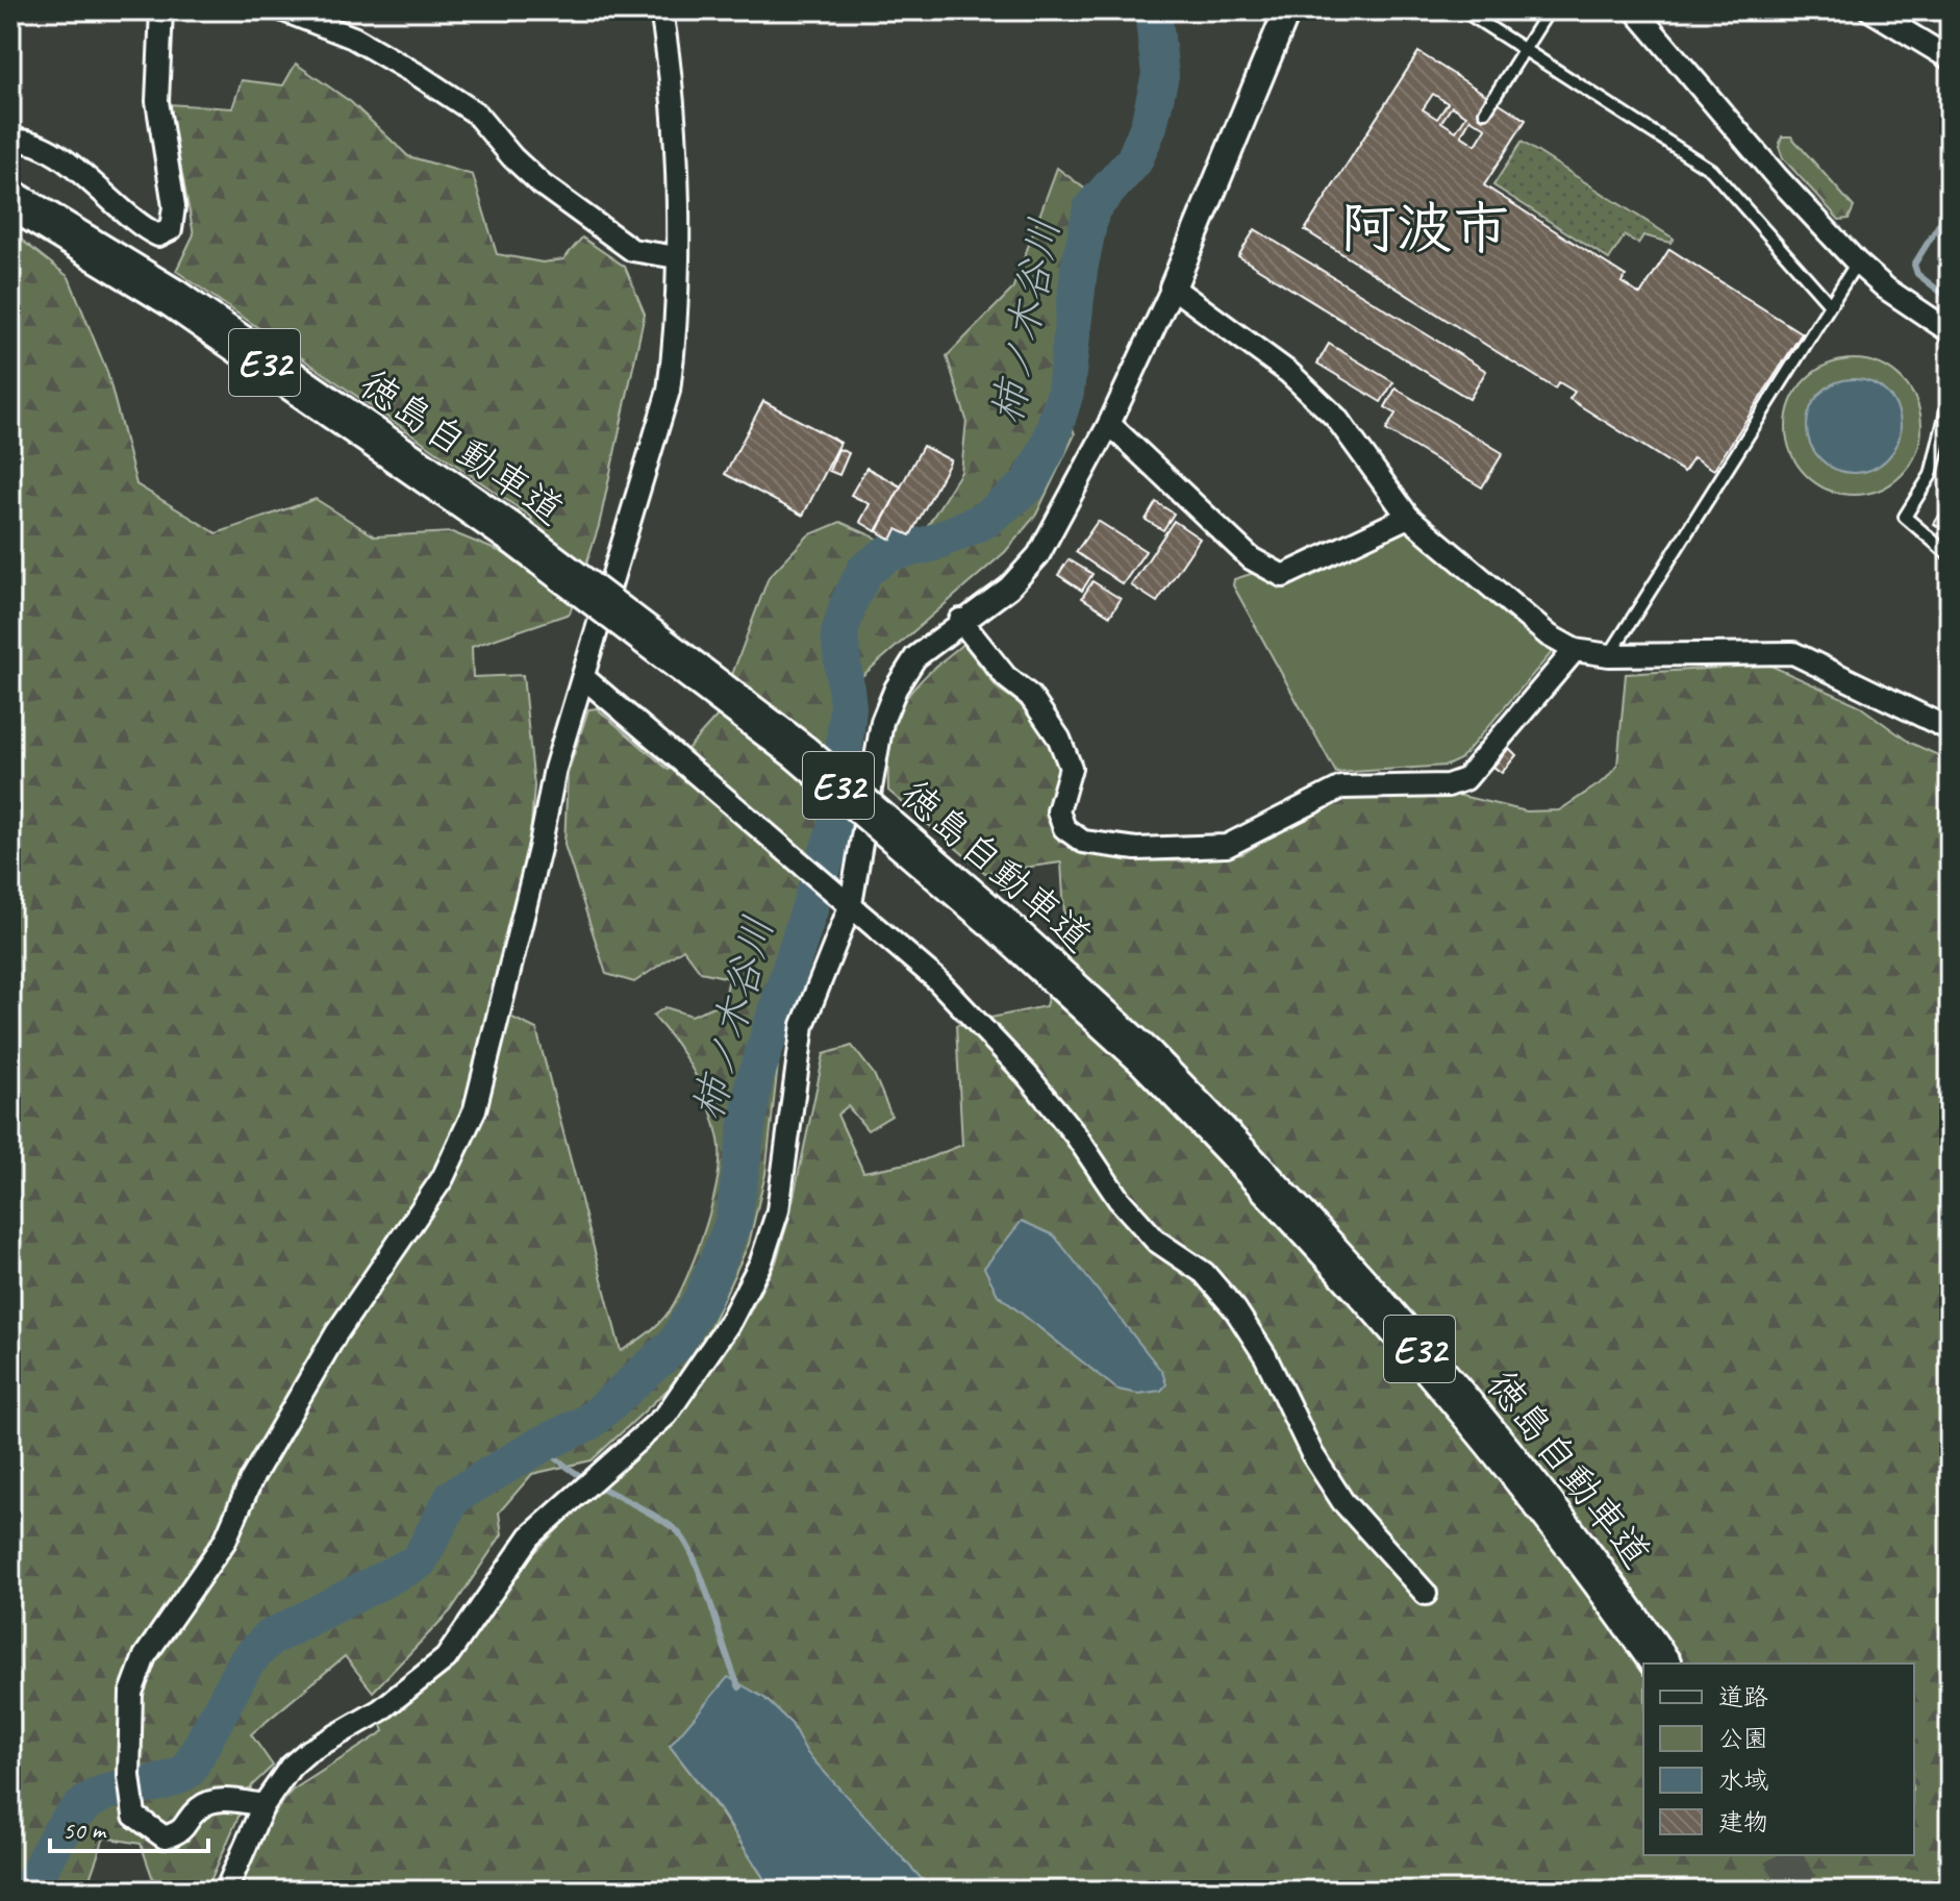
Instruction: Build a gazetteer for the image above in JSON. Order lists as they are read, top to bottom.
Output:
{
  "streets": {
    "highway": ["E32", "徳島自動車道"]
  },
  "districts": ["阿波市"],
  "water": ["柿ノ木谷川"],
  "legend": [
    "道路",
    "公園",
    "水域",
    "建物"
  ],
  "scale_bar": "50 m"
}
